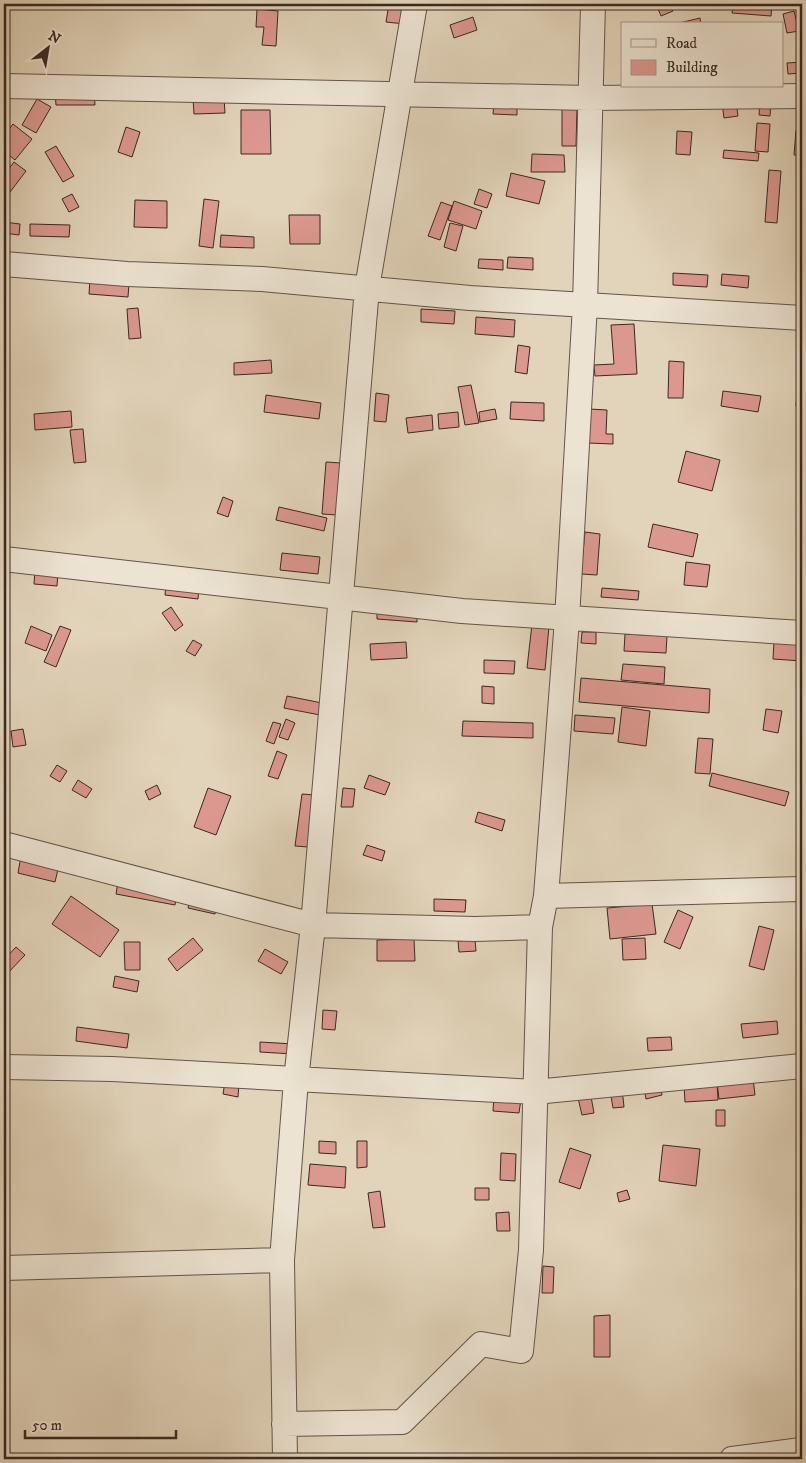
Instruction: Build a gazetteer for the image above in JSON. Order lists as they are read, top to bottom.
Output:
{
  "legend": ["Road", "Building"],
  "scale_bar": "50 m",
  "north": "top right"
}
